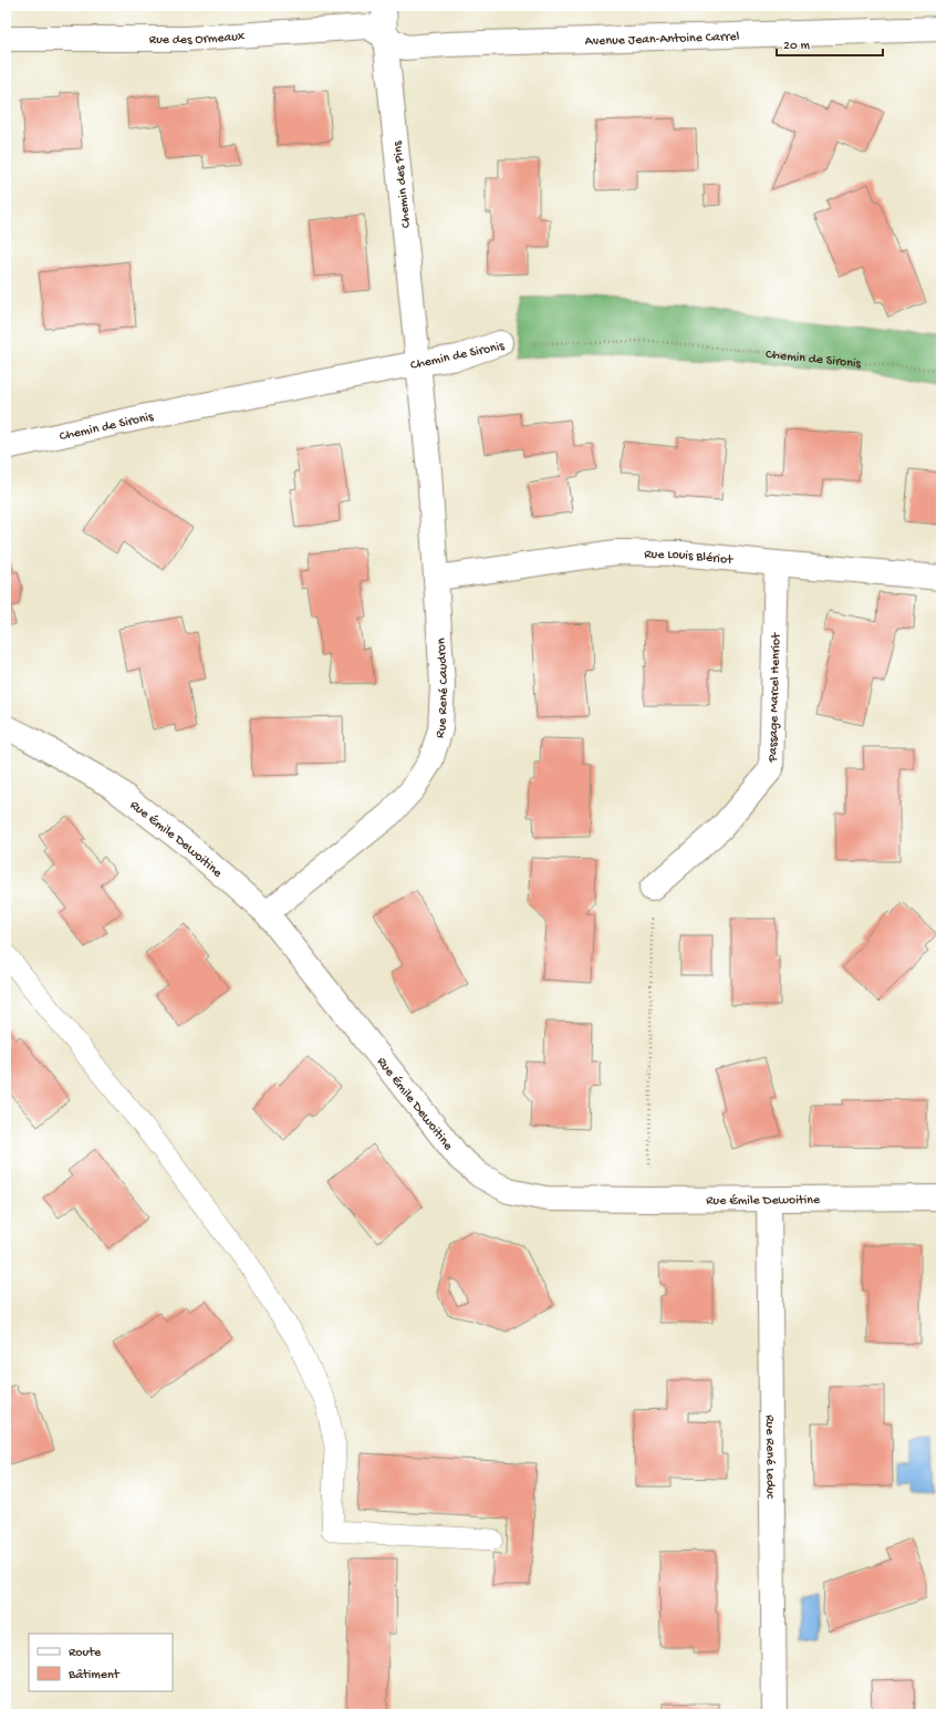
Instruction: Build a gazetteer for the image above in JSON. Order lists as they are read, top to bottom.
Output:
{
  "streets": {
    "street": [
      "Rue des Ormeaux",
      "Avenue Jean-Antoine Carrel",
      "Chemin des Pins",
      "Chemin de Sironis",
      "Rue Louis Blériot",
      "Rue René Caudron",
      "Passage Marcel Henriot",
      "Rue Émile Dewoitine",
      "Rue René Leduc"
    ]
  },
  "crossings": [
    ["Rue des Ormeaux", "Avenue Jean-Antoine Carrel"],
    ["Rue des Ormeaux", "Chemin des Pins"],
    ["Avenue Jean-Antoine Carrel", "Chemin des Pins"],
    ["Chemin des Pins", "Chemin de Sironis"],
    ["Chemin des Pins", "Rue René Caudron"],
    ["Chemin de Sironis", "Rue René Caudron"],
    ["Rue Louis Blériot", "Rue René Caudron"],
    ["Rue Louis Blériot", "Passage Marcel Henriot"],
    ["Rue René Caudron", "Rue Émile Dewoitine"],
    ["Rue Émile Dewoitine", "Rue René Leduc"]
  ],
  "legend": ["Route", "Bâtiment"],
  "scale_bar": "20 m"
}
